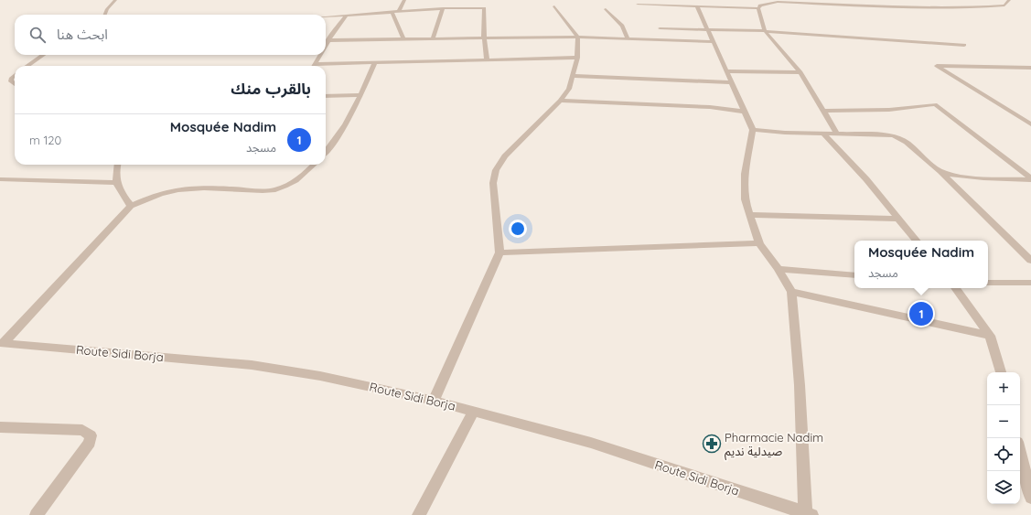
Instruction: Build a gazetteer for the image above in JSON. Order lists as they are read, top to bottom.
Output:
{
  "streets": {
    "street": ["Route Sidi Borja"]
  },
  "places": {
    "pharmacy": ["Pharmacie Nadim صيدلية نديم"]
  },
  "page": {
    "search": "ابحث هنا",
    "heading": "بالقرب منك",
    "list": [
      {
        "mark": "1",
        "name": "Mosquée Nadim",
        "note": "مسجد",
        "value": "120 m"
      }
    ],
    "popup": ["Mosquée Nadim", "مسجد"],
    "pins": "1",
    "map_buttons": ["+", "−"]
  }
}
